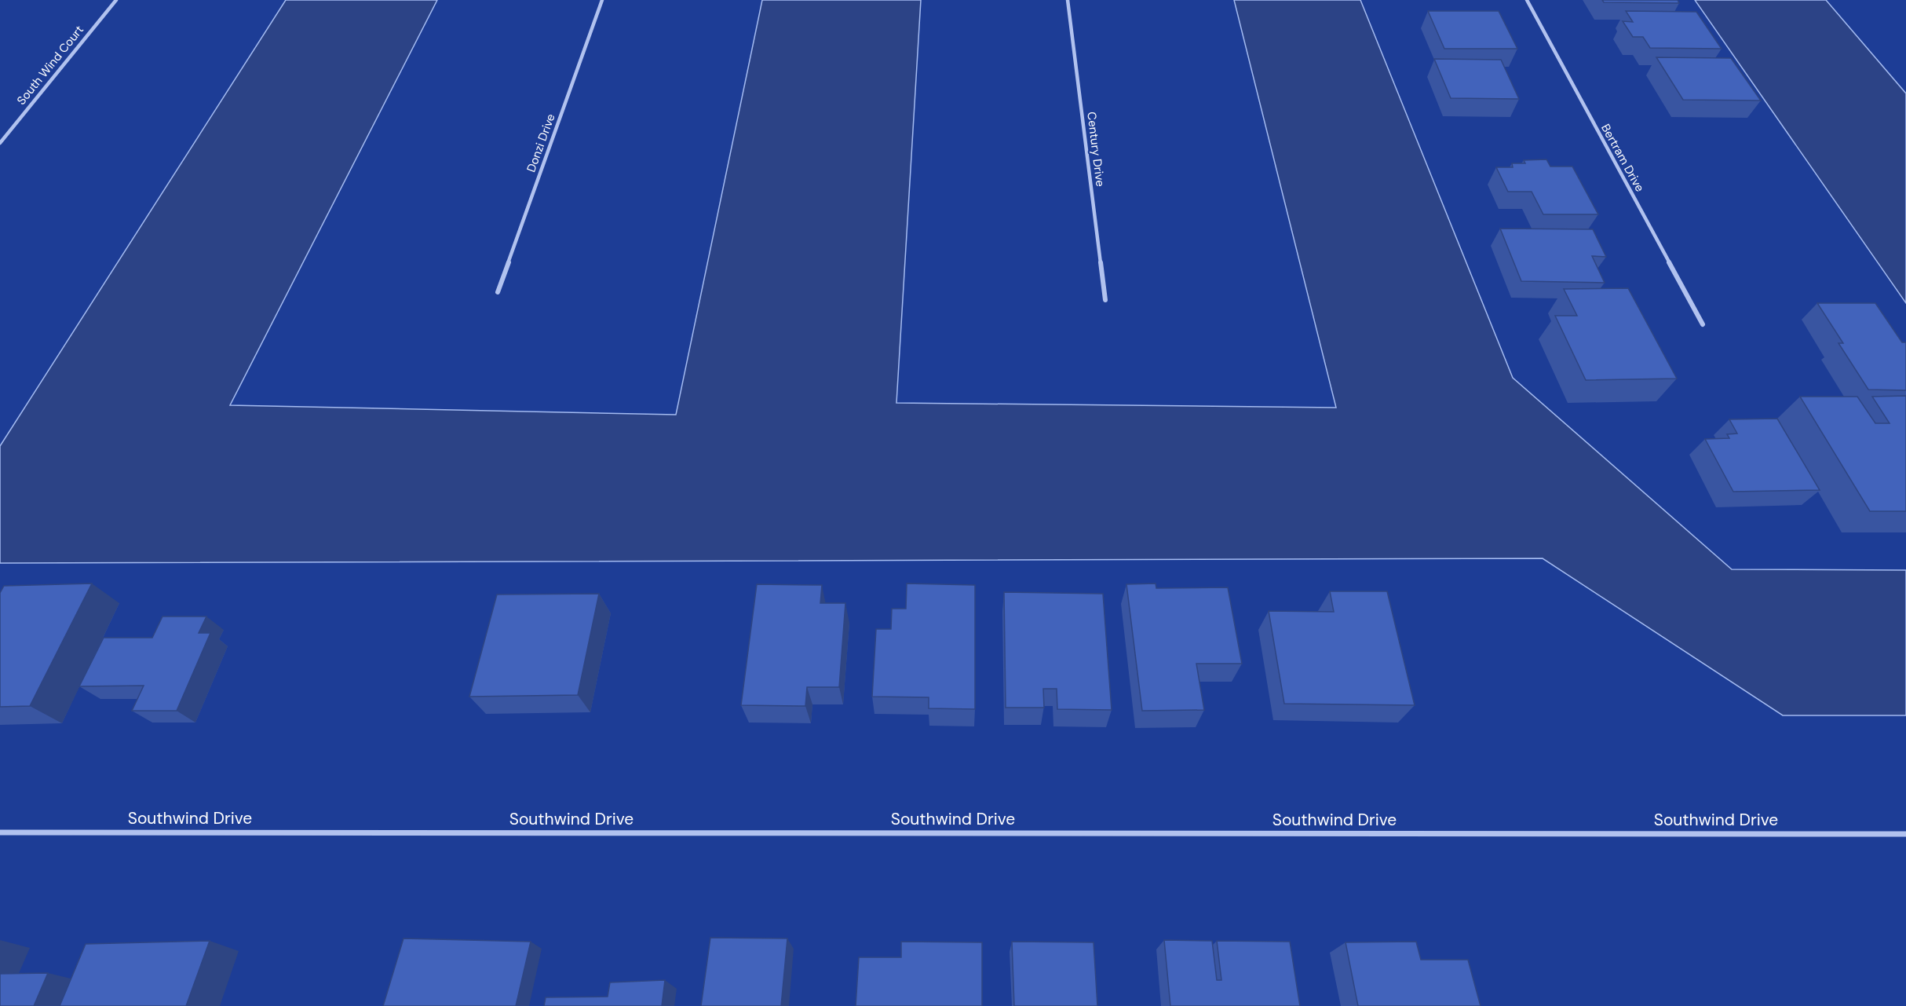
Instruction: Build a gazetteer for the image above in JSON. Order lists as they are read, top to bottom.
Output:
{
  "streets": {
    "street": [
      "South Wind Court",
      "Donzi Drive",
      "Century Drive",
      "Bertram Drive",
      "Southwind Drive"
    ]
  }
}
